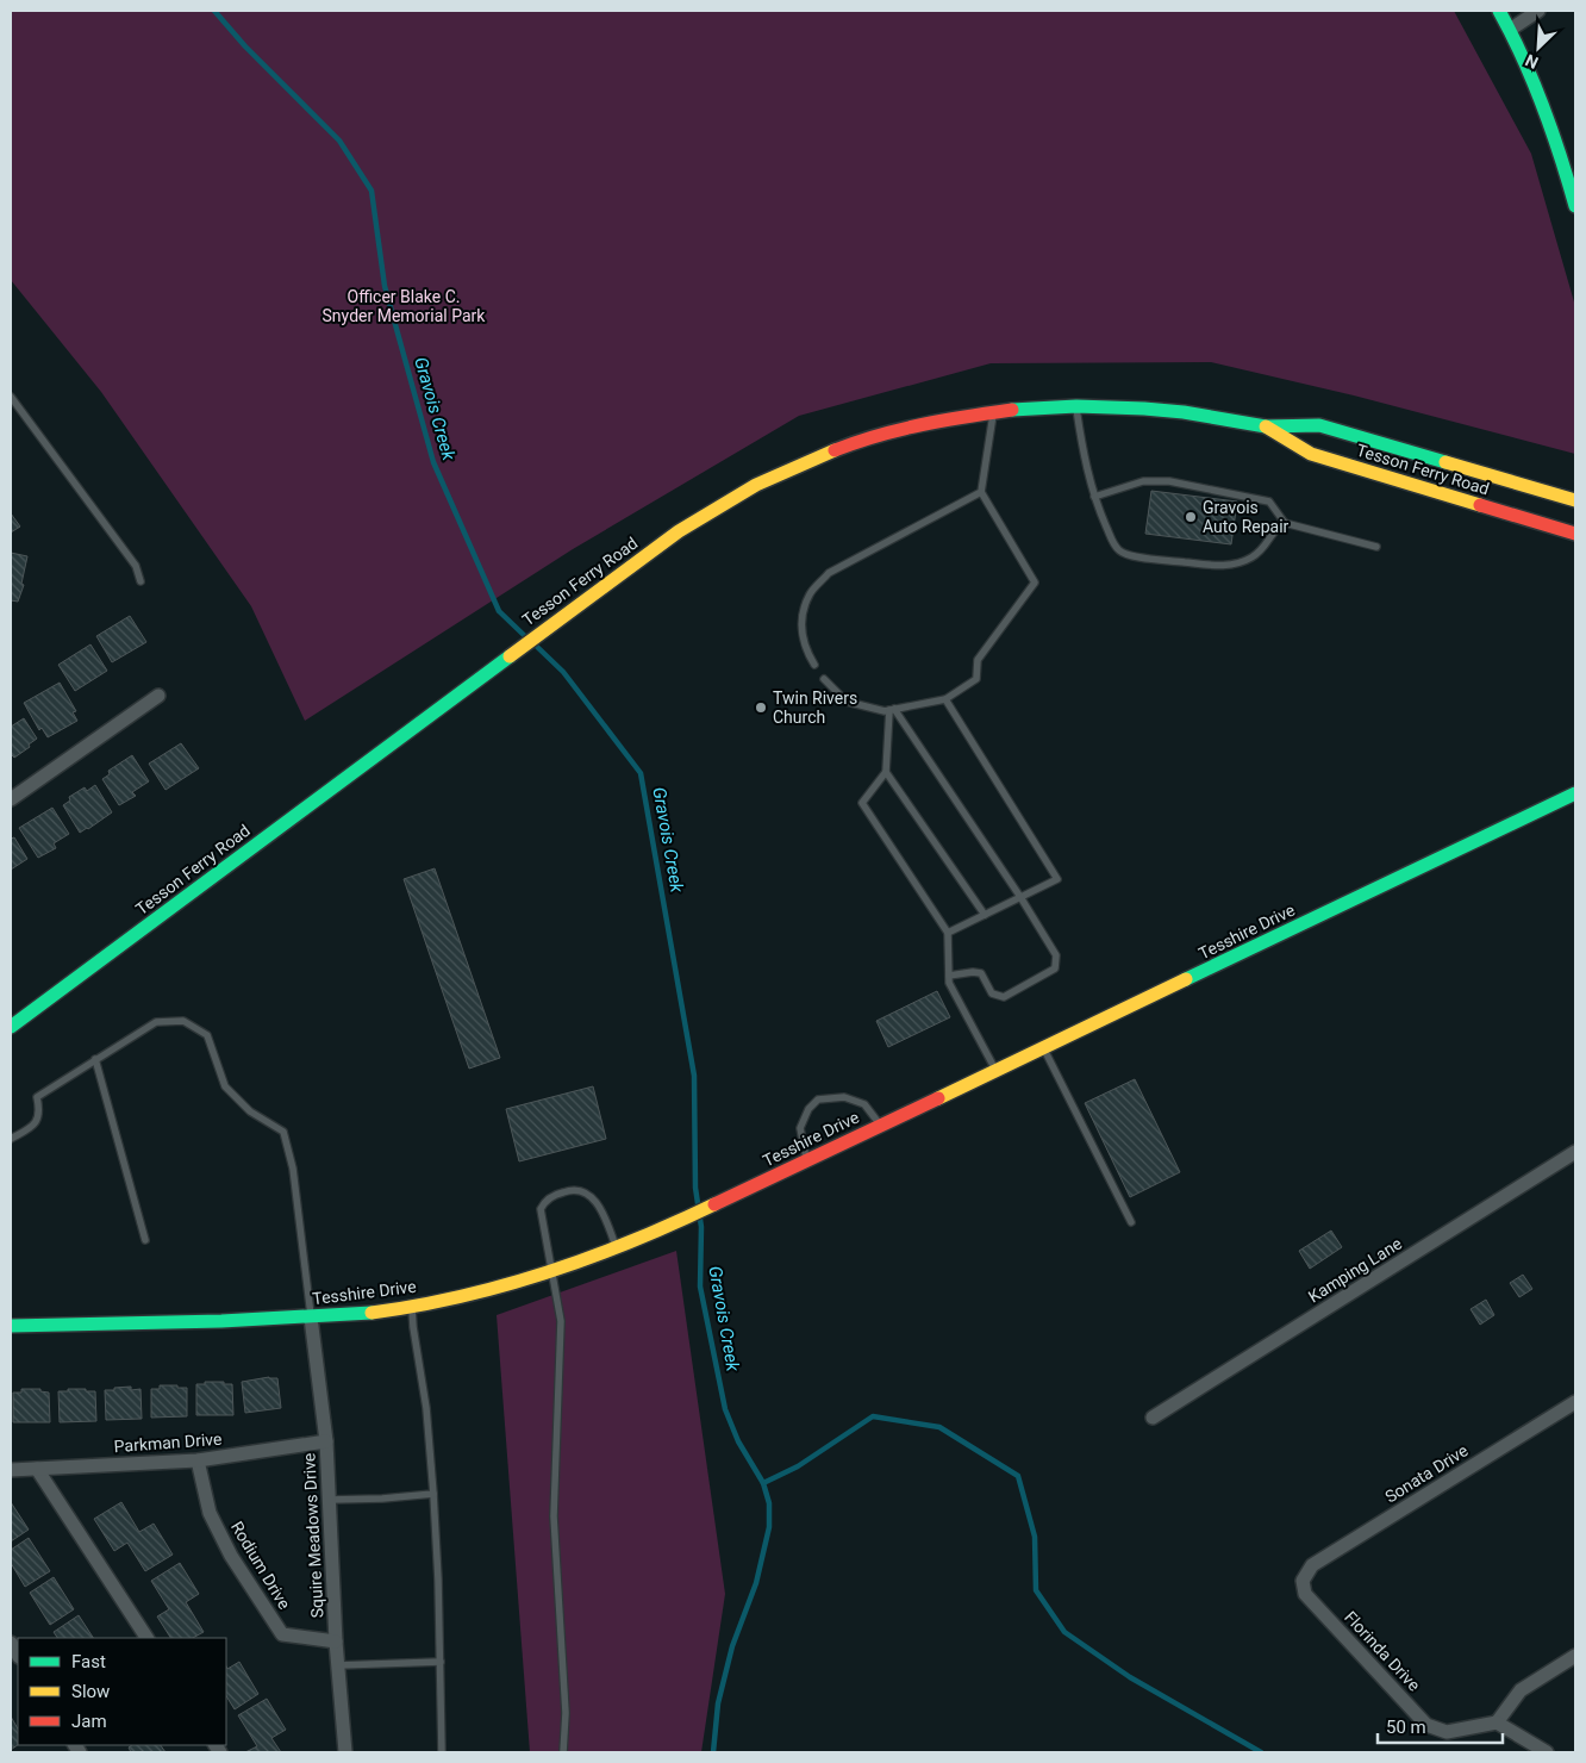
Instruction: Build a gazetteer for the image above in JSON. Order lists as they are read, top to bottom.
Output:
{
  "streets": {
    "main road": ["Tesson Ferry Road", "Tesshire Drive"],
    "street": [
      "Kamping Lane",
      "Parkman Drive",
      "Sonata Drive",
      "Squire Meadows Drive",
      "Rodium Drive",
      "Florinda Drive"
    ]
  },
  "crossings": [
    ["Tesshire Drive", "Squire Meadows Drive"],
    ["Parkman Drive", "Squire Meadows Drive"],
    ["Parkman Drive", "Rodium Drive"],
    ["Sonata Drive", "Florinda Drive"],
    ["Squire Meadows Drive", "Rodium Drive"]
  ],
  "water": ["Gravois Creek"],
  "parks": ["Officer Blake C. Snyder Memorial Park"],
  "places": ["Gravois Auto Repair", "Twin Rivers Church"],
  "legend": ["Fast", "Slow", "Jam"],
  "scale_bar": "50 m",
  "north": "bottom left"
}
